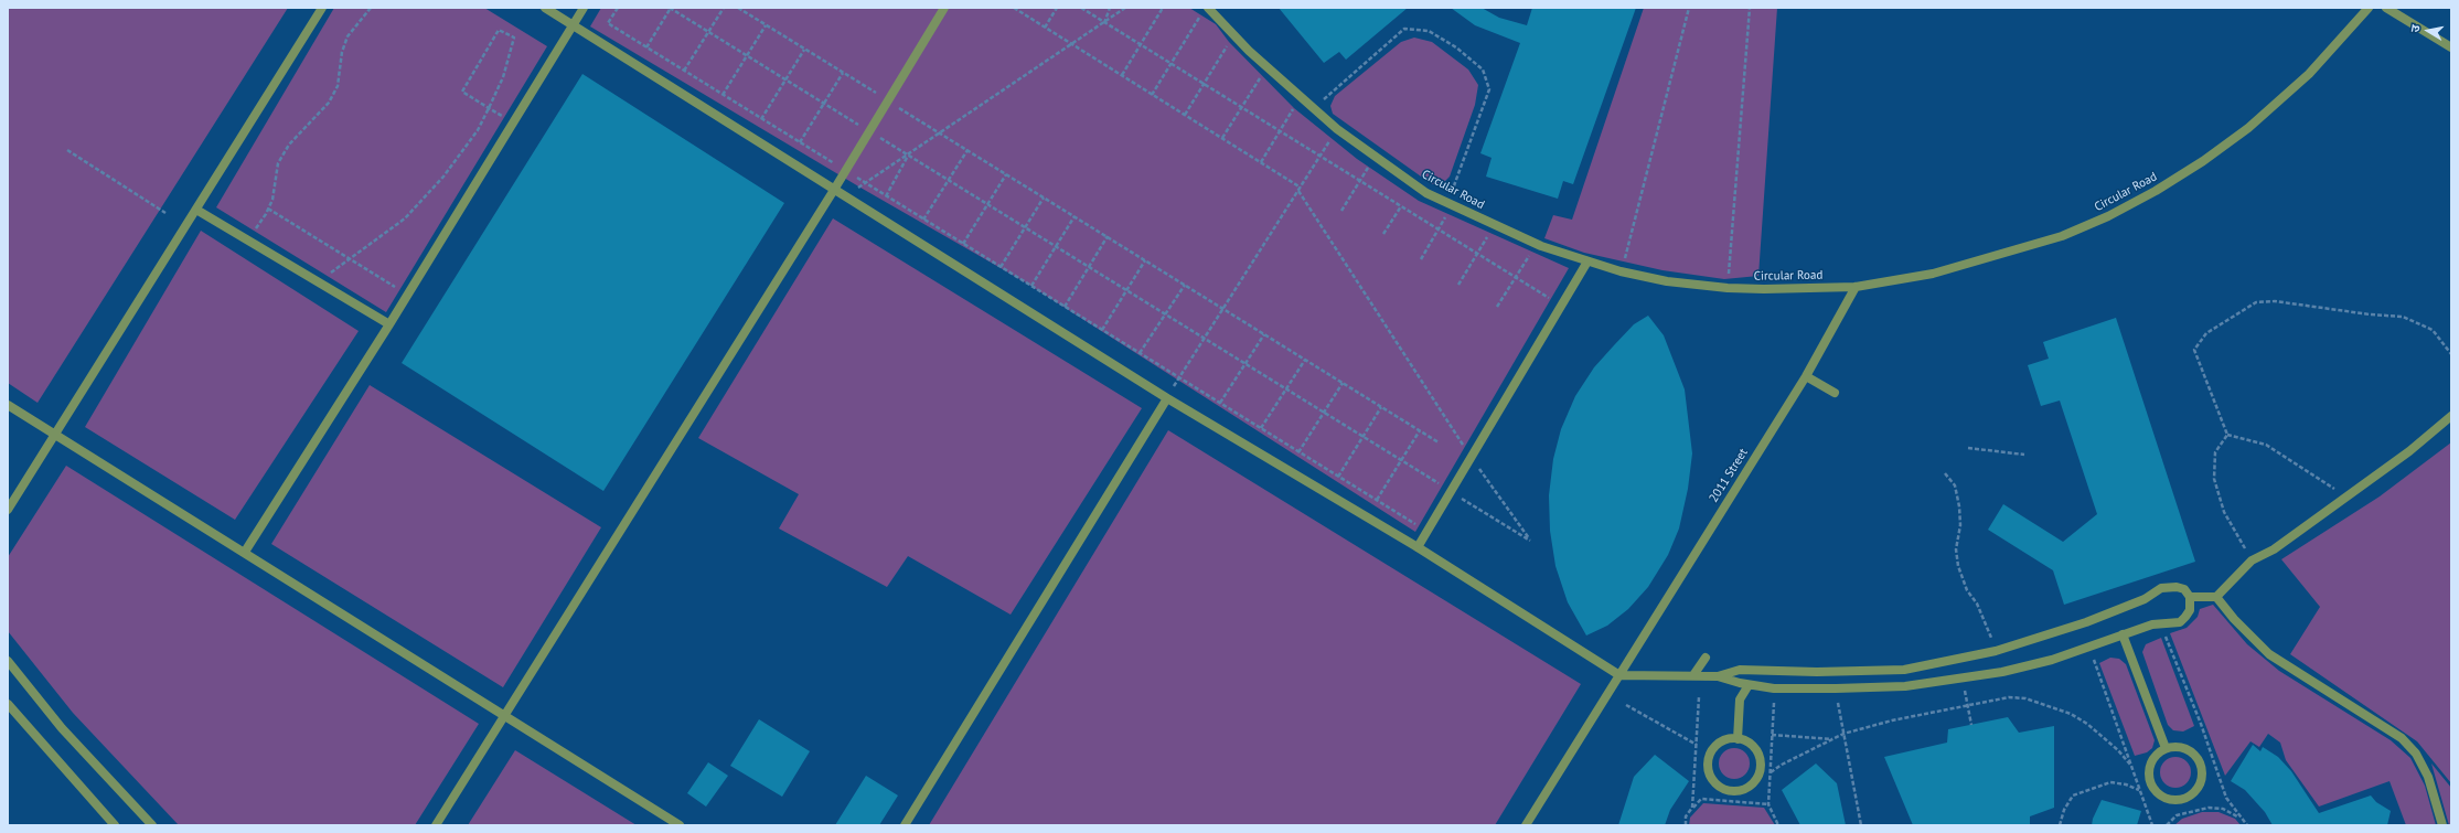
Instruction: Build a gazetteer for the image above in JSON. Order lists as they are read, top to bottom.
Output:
{
  "streets": {
    "street": ["Circular Road", "2011 Street"]
  },
  "crossings": [
    ["Circular Road", "2011 Street"]
  ],
  "north": "left"
}
